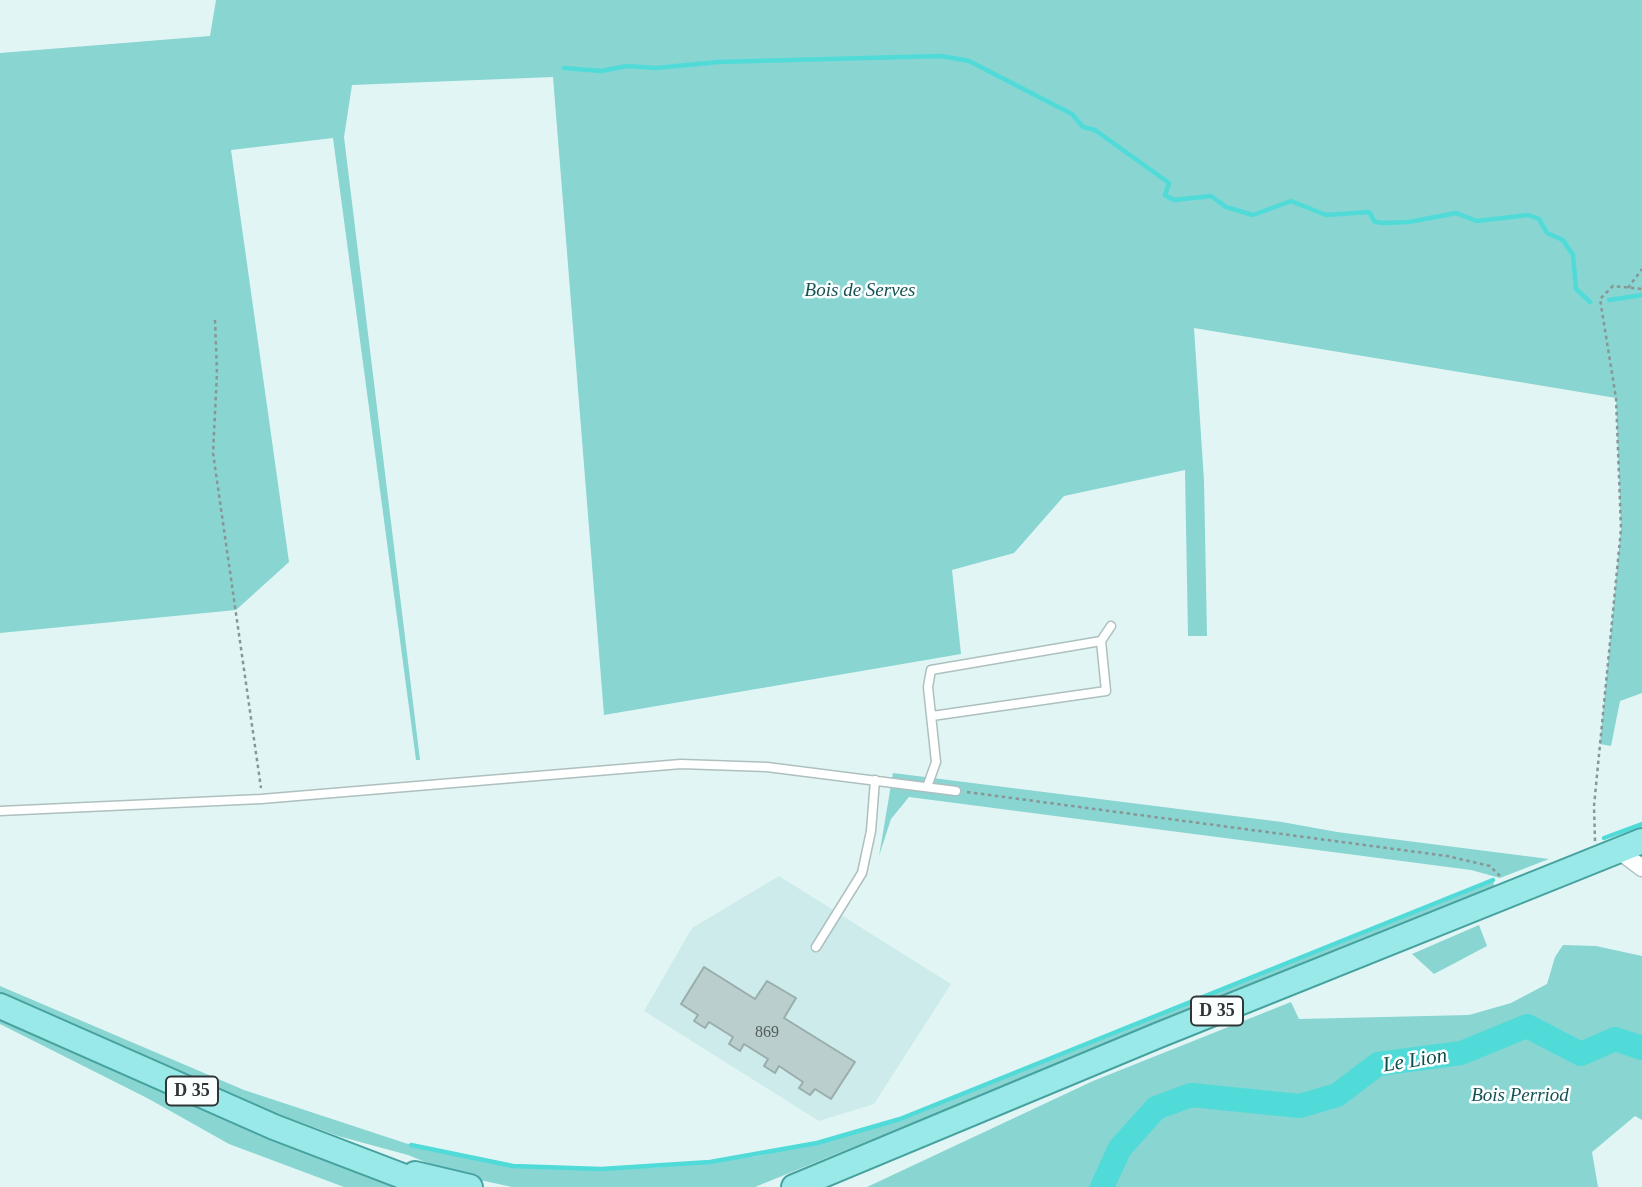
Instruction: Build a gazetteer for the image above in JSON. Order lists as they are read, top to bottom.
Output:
{
  "streets": {
    "main road": ["D 35"]
  },
  "water": ["Le Lion"],
  "parks": ["Bois de Serves", "Bois Perriod"],
  "house_numbers": ["869"]
}
